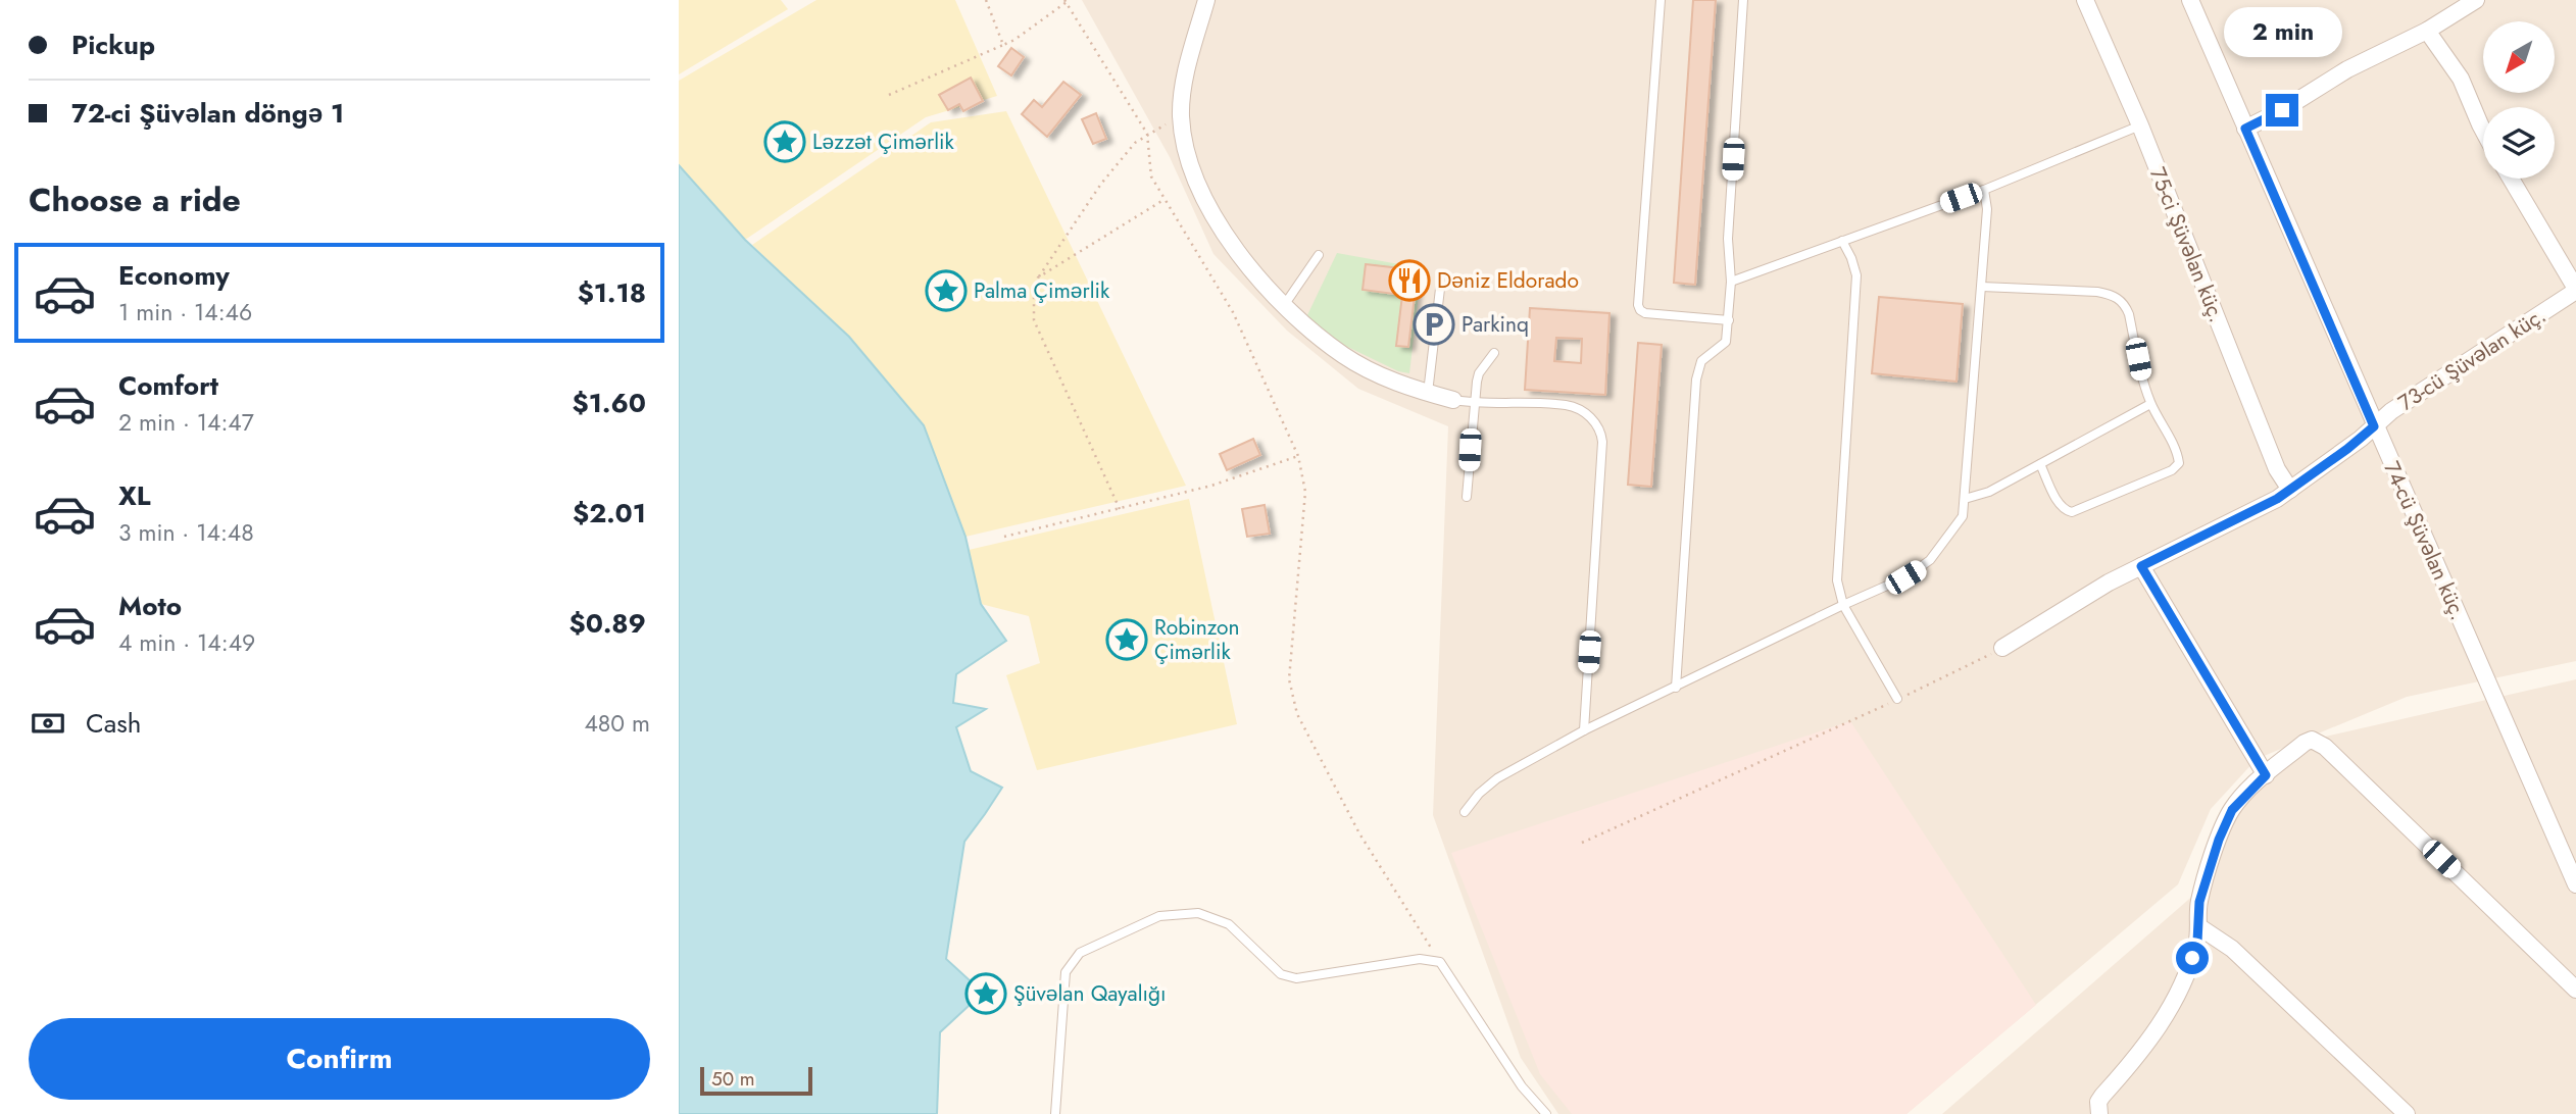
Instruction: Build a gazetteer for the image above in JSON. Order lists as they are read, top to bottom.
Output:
{
  "streets": {
    "street": ["75-ci Şüvəlan küç.", "73-cü Şüvəlan küç.", "74-cü Şüvəlan küç."]
  },
  "crossings": [
    ["75-ci Şüvəlan küç.", "73-cü Şüvəlan küç."],
    ["73-cü Şüvəlan küç.", "74-cü Şüvəlan küç."]
  ],
  "places": {
    "place": [
      "Ləzzət Çimərlik",
      "Palma Çimərlik",
      "Robinzon Çimərlik",
      "Şüvəlan Qayalığı"
    ],
    "restaurant": ["Dəniz Eldorado"],
    "parking": ["Parkinq"]
  },
  "scale_bar": "50 m",
  "north": "bottom left",
  "page": {
    "banner": ["Pickup", "72-ci Şüvəlan döngə 1"],
    "bubble": "2 min",
    "heading": "Choose a ride",
    "list": [
      {
        "name": "Economy",
        "note": "1 min · 14:46",
        "value": "$1.18"
      },
      {
        "name": "Comfort",
        "note": "2 min · 14:47",
        "value": "$1.60"
      },
      {
        "name": "XL",
        "note": "3 min · 14:48",
        "value": "$2.01"
      },
      {
        "name": "Moto",
        "note": "4 min · 14:49",
        "value": "$0.89"
      }
    ],
    "pay": ["Cash", "480 m"],
    "buttons": "Confirm",
    "scale": "50 m"
  }
}
